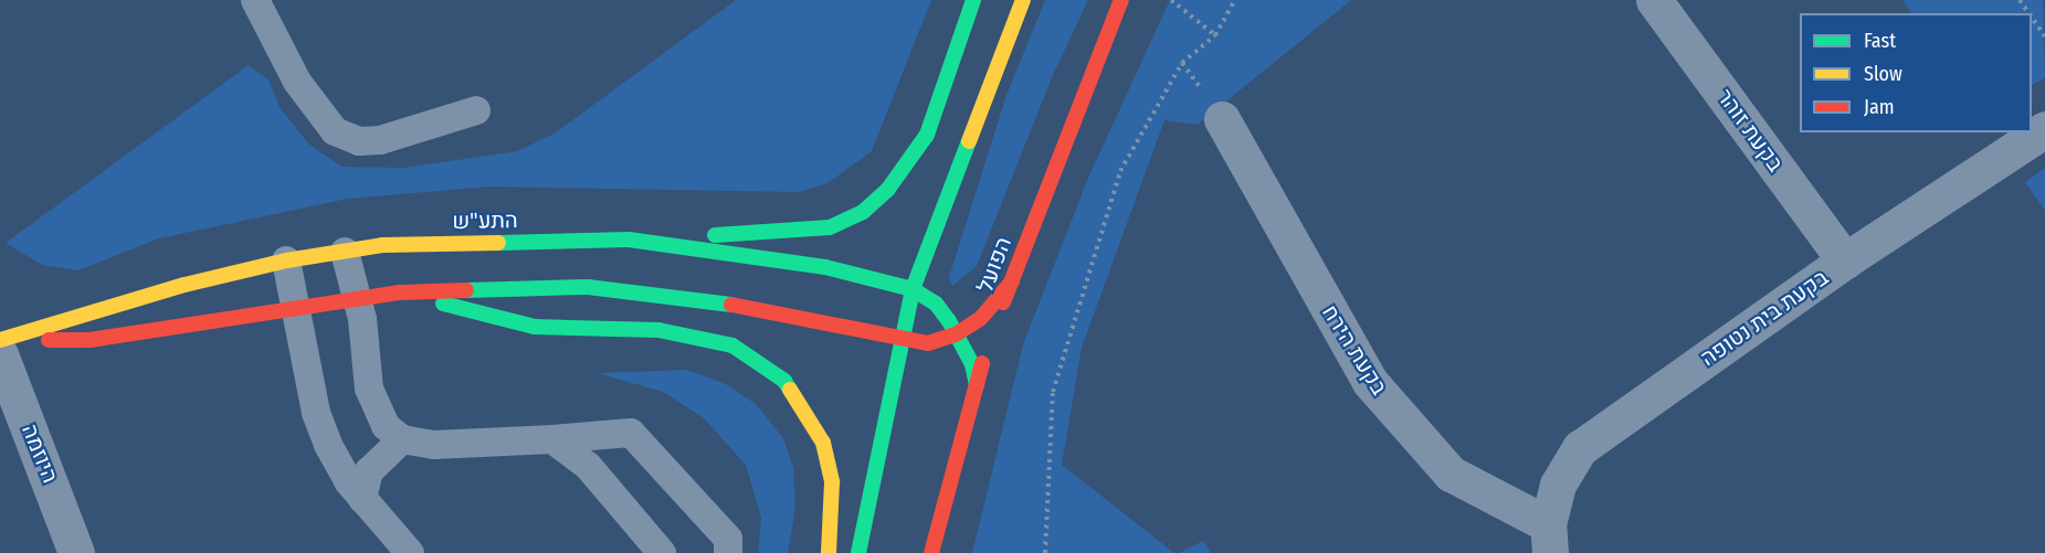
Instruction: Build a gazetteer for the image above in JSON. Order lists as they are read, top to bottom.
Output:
{
  "streets": {
    "main road": ["התע\"ש", "הפועל"],
    "street": [
      "בקעת זוהר",
      "בקעת בית נטופה",
      "בקעת הירח",
      "היוזמה"
    ]
  },
  "crossings": [
    ["בקעת זוהר", "בקעת בית נטופה"],
    ["התע\"ש", "הפועל"],
    ["בקעת בית נטופה", "בקעת הירח"]
  ],
  "legend": ["Fast", "Slow", "Jam"]
}
